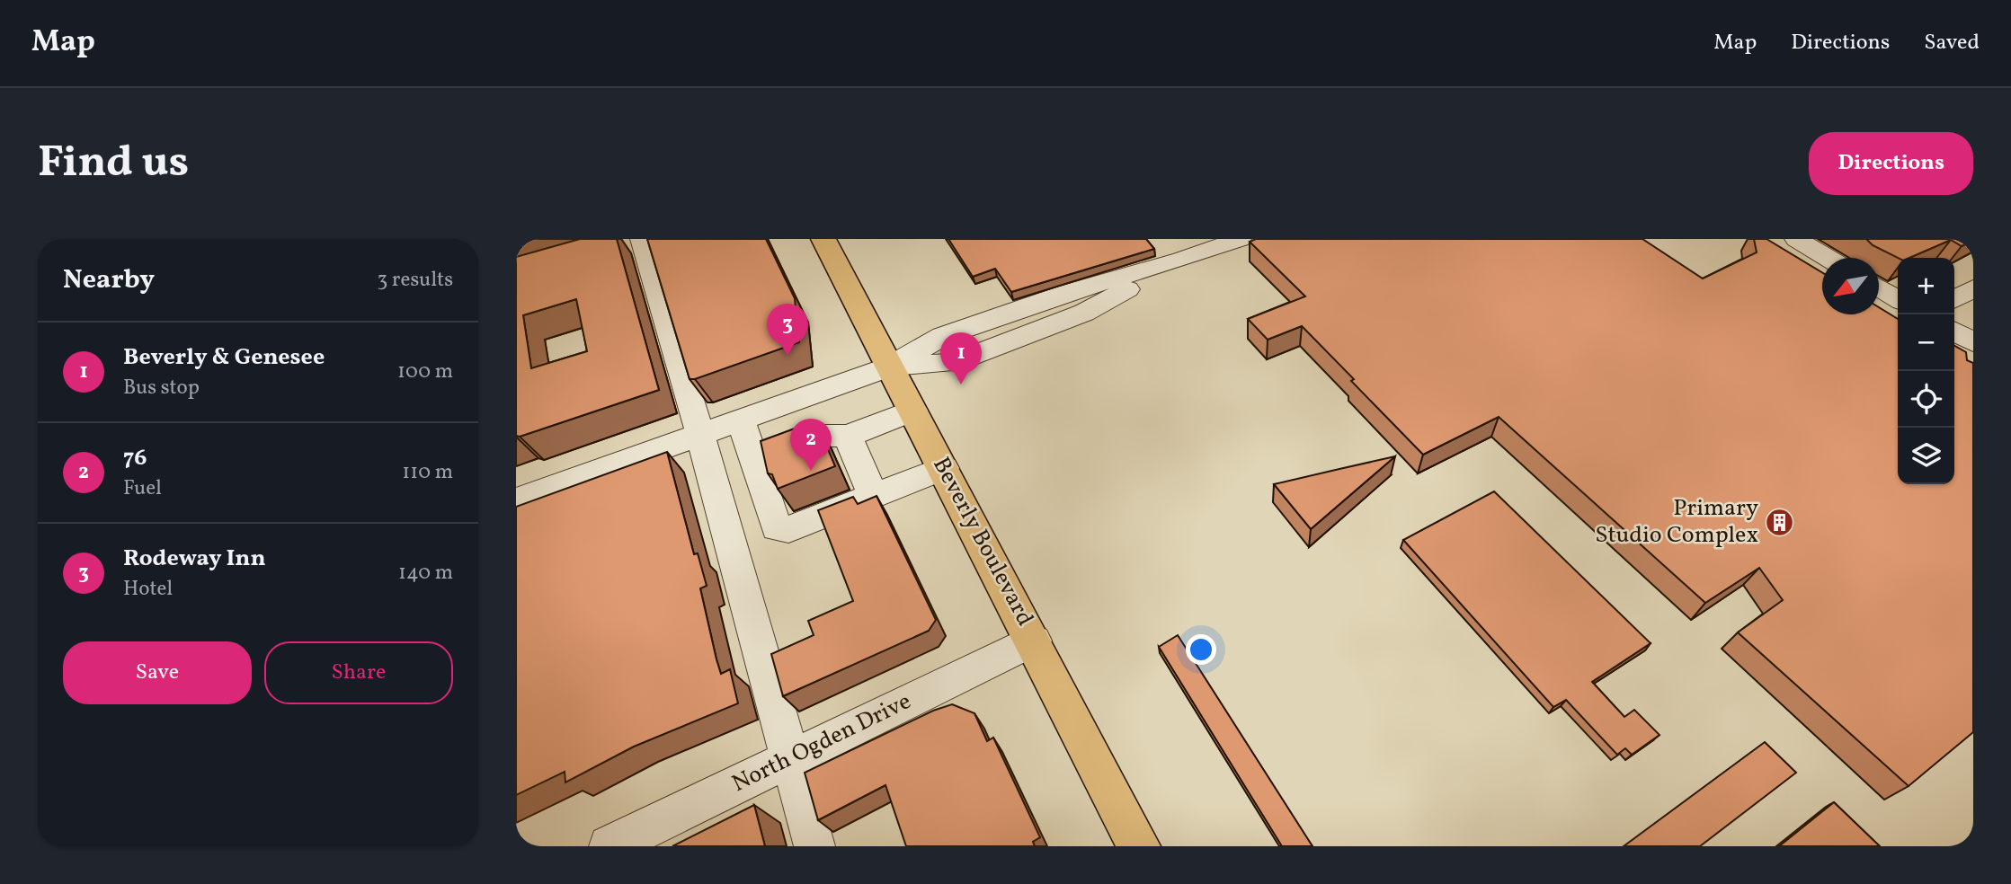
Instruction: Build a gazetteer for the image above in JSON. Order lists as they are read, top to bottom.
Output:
{
  "streets": {
    "main road": ["Beverly Boulevard"],
    "street": ["North Ogden Drive"]
  },
  "crossings": [
    ["Beverly Boulevard", "North Ogden Drive"]
  ],
  "places": {
    "building": ["Primary Studio Complex"]
  },
  "north": "bottom left",
  "page": {
    "header": "Map",
    "nav": ["Map", "Directions", "Saved"],
    "buttons": [
      "Directions",
      ["Save", "Share"]
    ],
    "title": "Find us",
    "heading": ["Nearby", "3 results"],
    "map_buttons": ["+", "−"],
    "pins": ["3", "1", "2"],
    "list": [
      {
        "mark": "1",
        "name": "Beverly & Genesee",
        "note": "Bus stop",
        "value": "100 m"
      },
      {
        "mark": "2",
        "name": "76",
        "note": "Fuel",
        "value": "110 m"
      },
      {
        "mark": "3",
        "name": "Rodeway Inn",
        "note": "Hotel",
        "value": "140 m"
      }
    ]
  }
}
